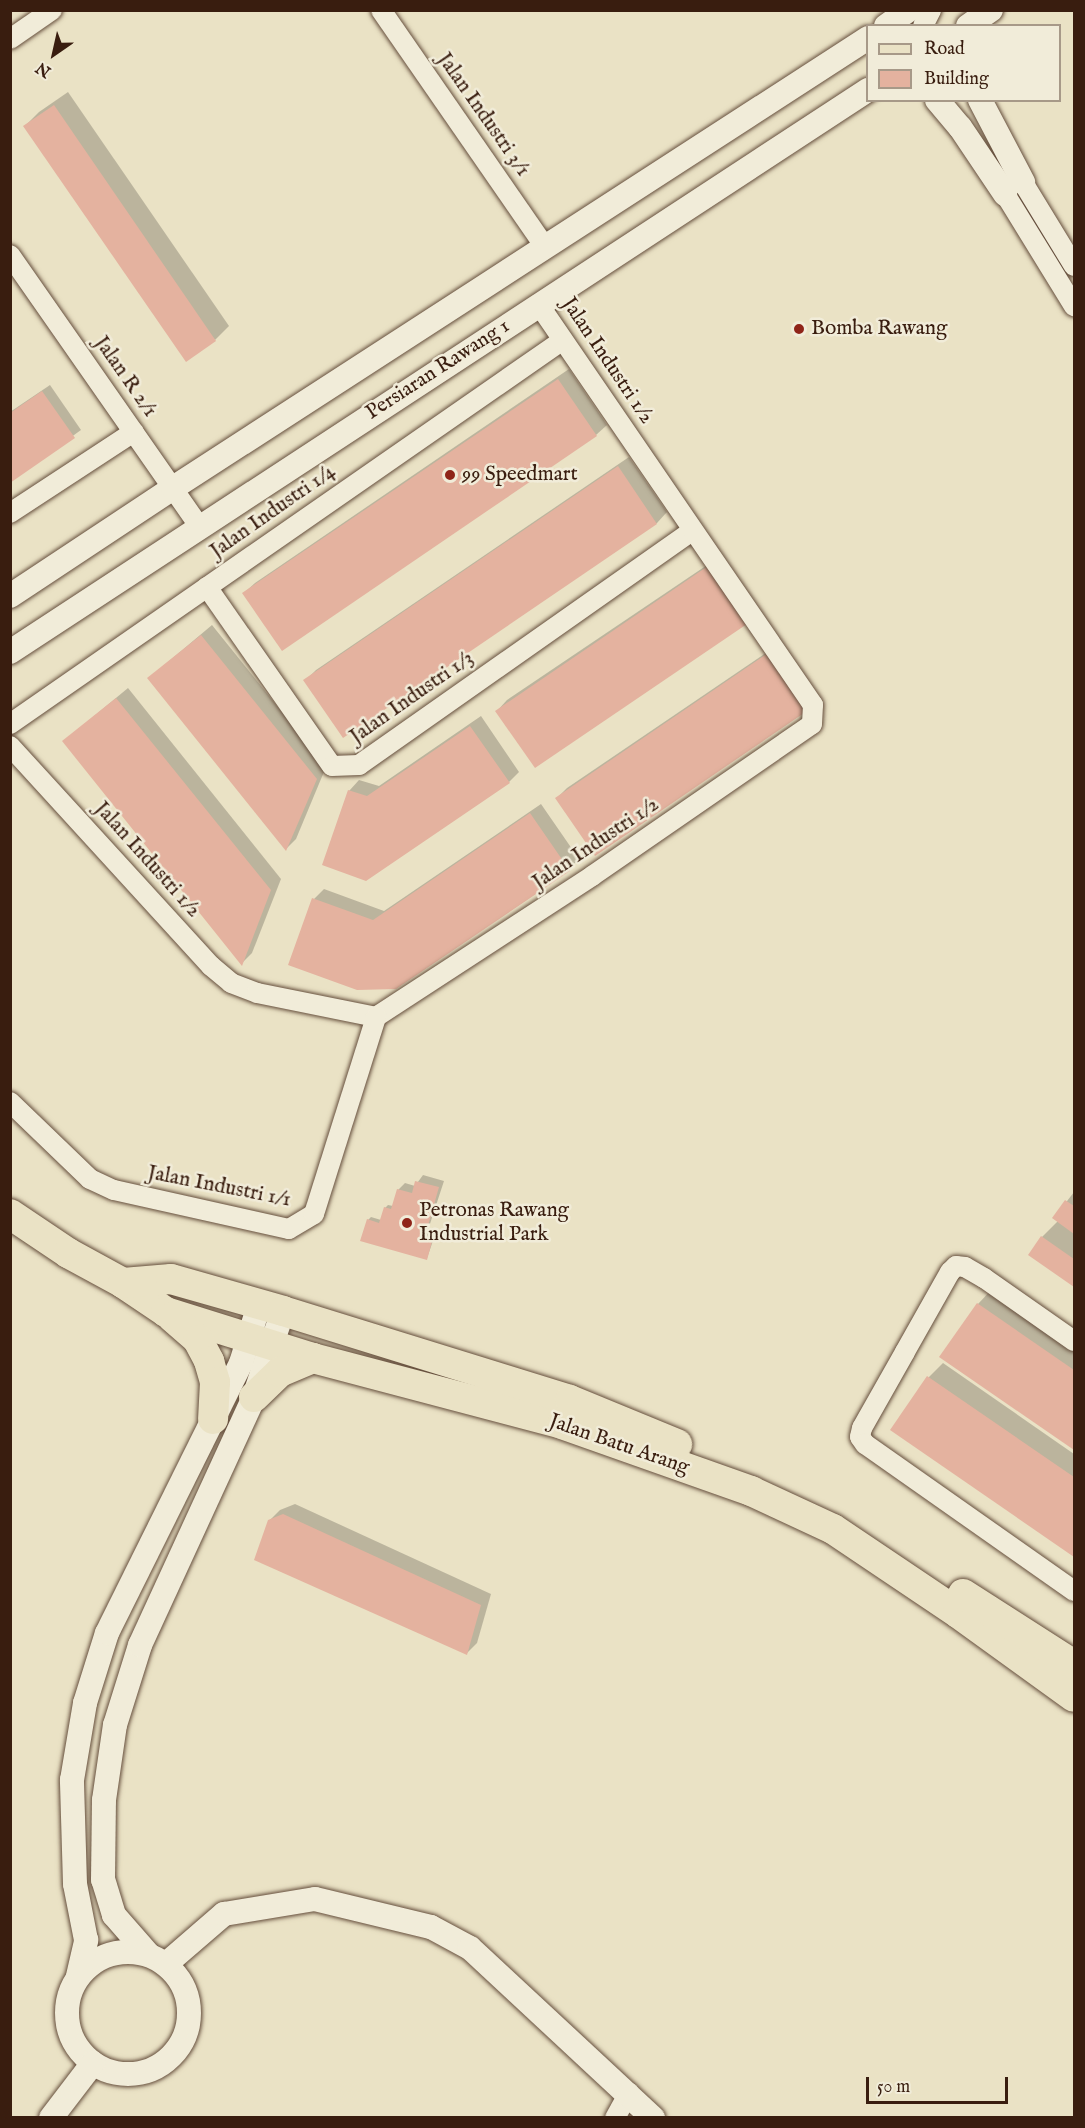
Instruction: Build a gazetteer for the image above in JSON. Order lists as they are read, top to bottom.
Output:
{
  "streets": {
    "main road": ["Jalan Batu Arang"],
    "street": [
      "Jalan Industri 3/1",
      "Jalan Industri 1/2",
      "Persiaran Rawang 1",
      "Jalan R 2/1",
      "Jalan Industri 1/4",
      "Jalan Industri 1/3",
      "Jalan Industri 1/1"
    ]
  },
  "crossings": [
    ["Jalan Industri 1/2", "Persiaran Rawang 1"],
    ["Jalan Industri 1/2", "Jalan Industri 1/4"],
    ["Jalan Industri 1/2", "Jalan Industri 1/3"],
    ["Jalan Industri 1/2", "Jalan Industri 1/1"],
    ["Persiaran Rawang 1", "Jalan R 2/1"],
    ["Jalan Industri 1/4", "Jalan Industri 1/3"]
  ],
  "places": ["Bomba Rawang", "99 Speedmart", "Petronas Rawang Industrial Park"],
  "legend": ["Road", "Building"],
  "scale_bar": "50 m",
  "north": "bottom left"
}
